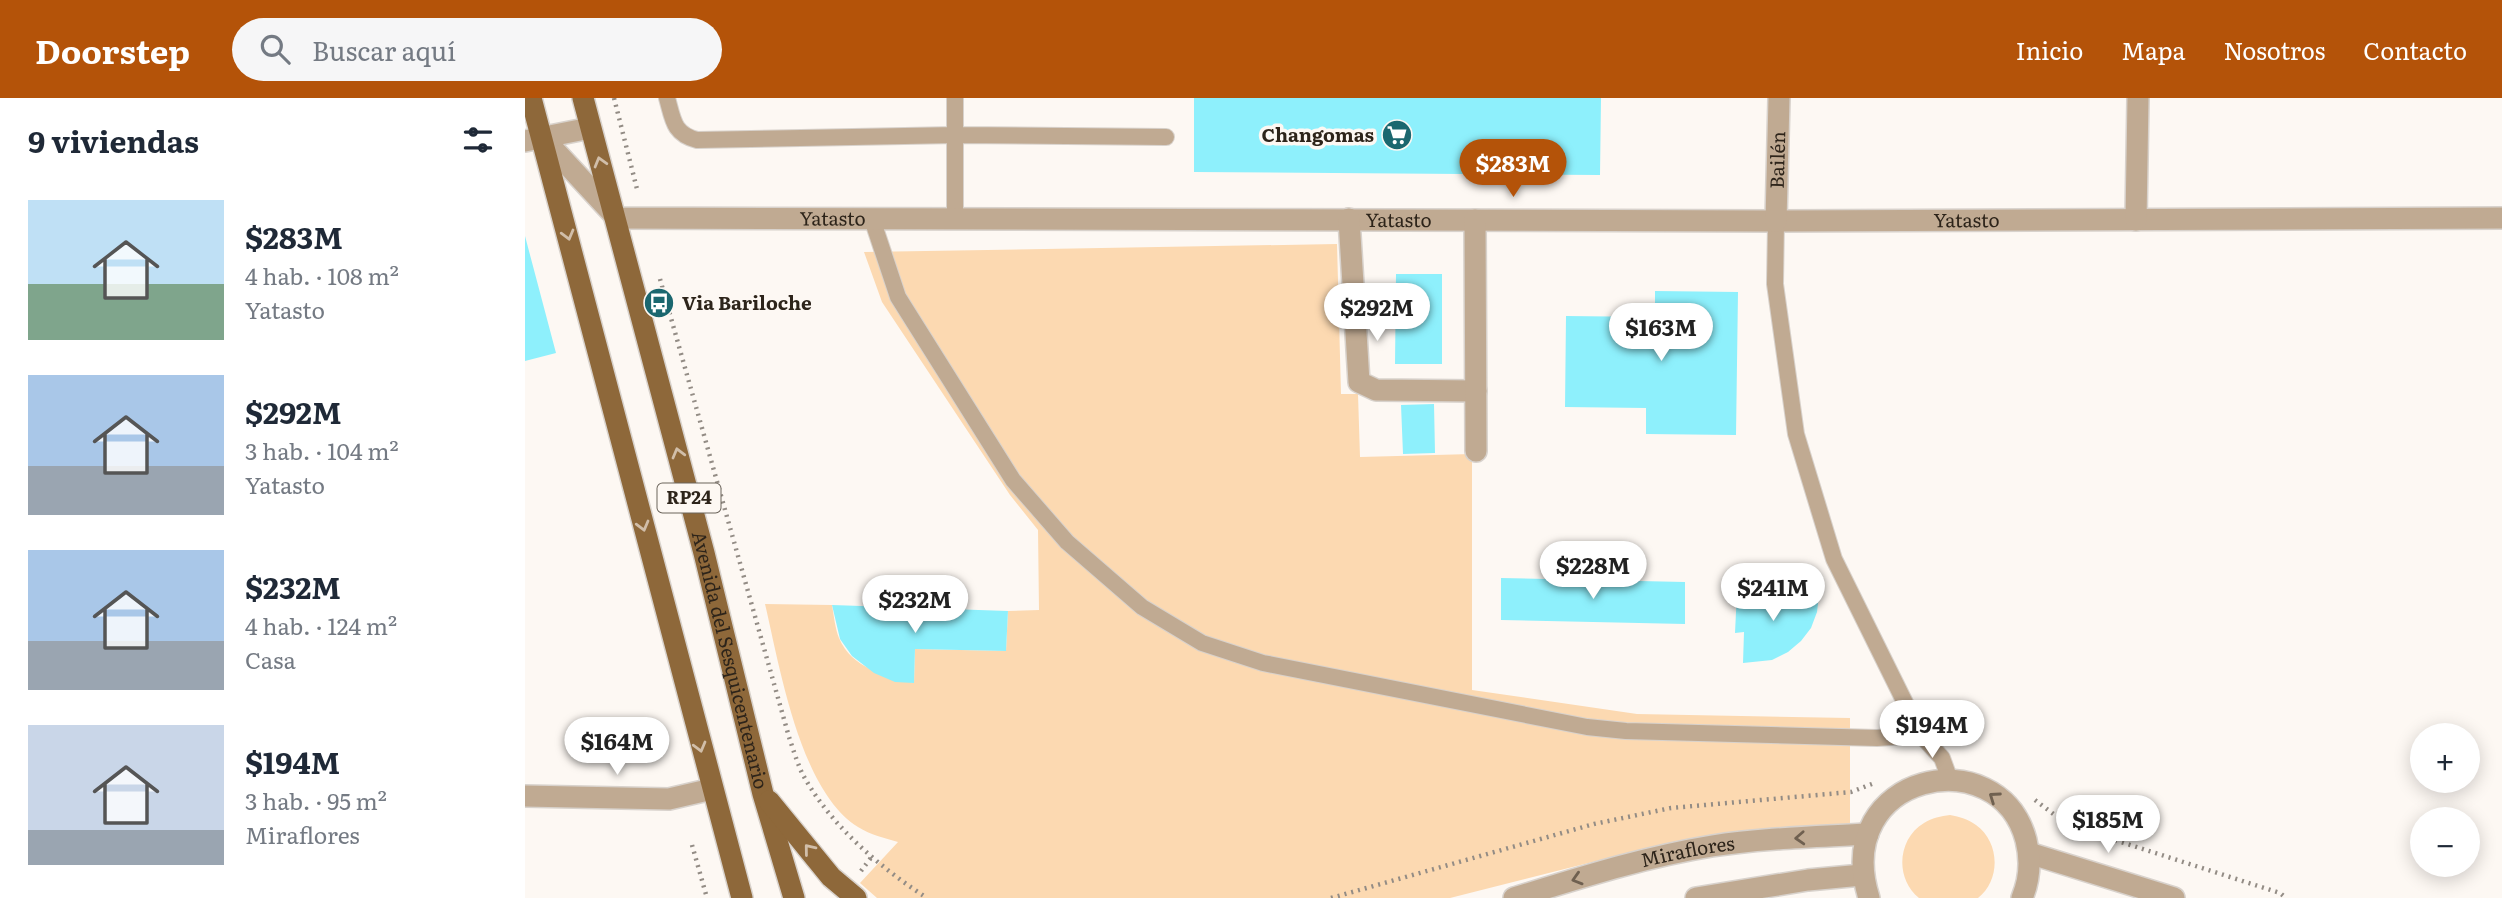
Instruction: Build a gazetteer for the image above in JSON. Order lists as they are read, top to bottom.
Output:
{
  "streets": {
    "main road": ["RP24", "Avenida del Sesquicentenario"],
    "street": ["Bailén", "Yatasto", "Miraflores"]
  },
  "crossings": [
    ["Bailén", "Yatasto"],
    ["Yatasto", "Avenida del Sesquicentenario"]
  ],
  "places": {
    "supermarket": ["Changomas"],
    "bus stop": ["Via Bariloche"]
  },
  "page": {
    "header": "Doorstep",
    "search": "Buscar aquí",
    "nav": [
      "Inicio",
      "Mapa",
      "Nosotros",
      "Contacto"
    ],
    "heading": "9 viviendas",
    "price": [
      "$283M",
      "$292M",
      "$163M",
      "$228M",
      "$241M",
      "$232M",
      "$194M",
      "$164M",
      "$185M"
    ],
    "list": [
      {
        "name": "$283M",
        "note": "4 hab. · 108 m² · Yatasto"
      },
      {
        "name": "$292M",
        "note": "3 hab. · 104 m² · Yatasto"
      },
      {
        "name": "$232M",
        "note": "4 hab. · 124 m² · Casa"
      },
      {
        "name": "$194M",
        "note": "3 hab. · 95 m² · Miraflores"
      }
    ],
    "map_buttons": ["+", "−"]
  }
}
